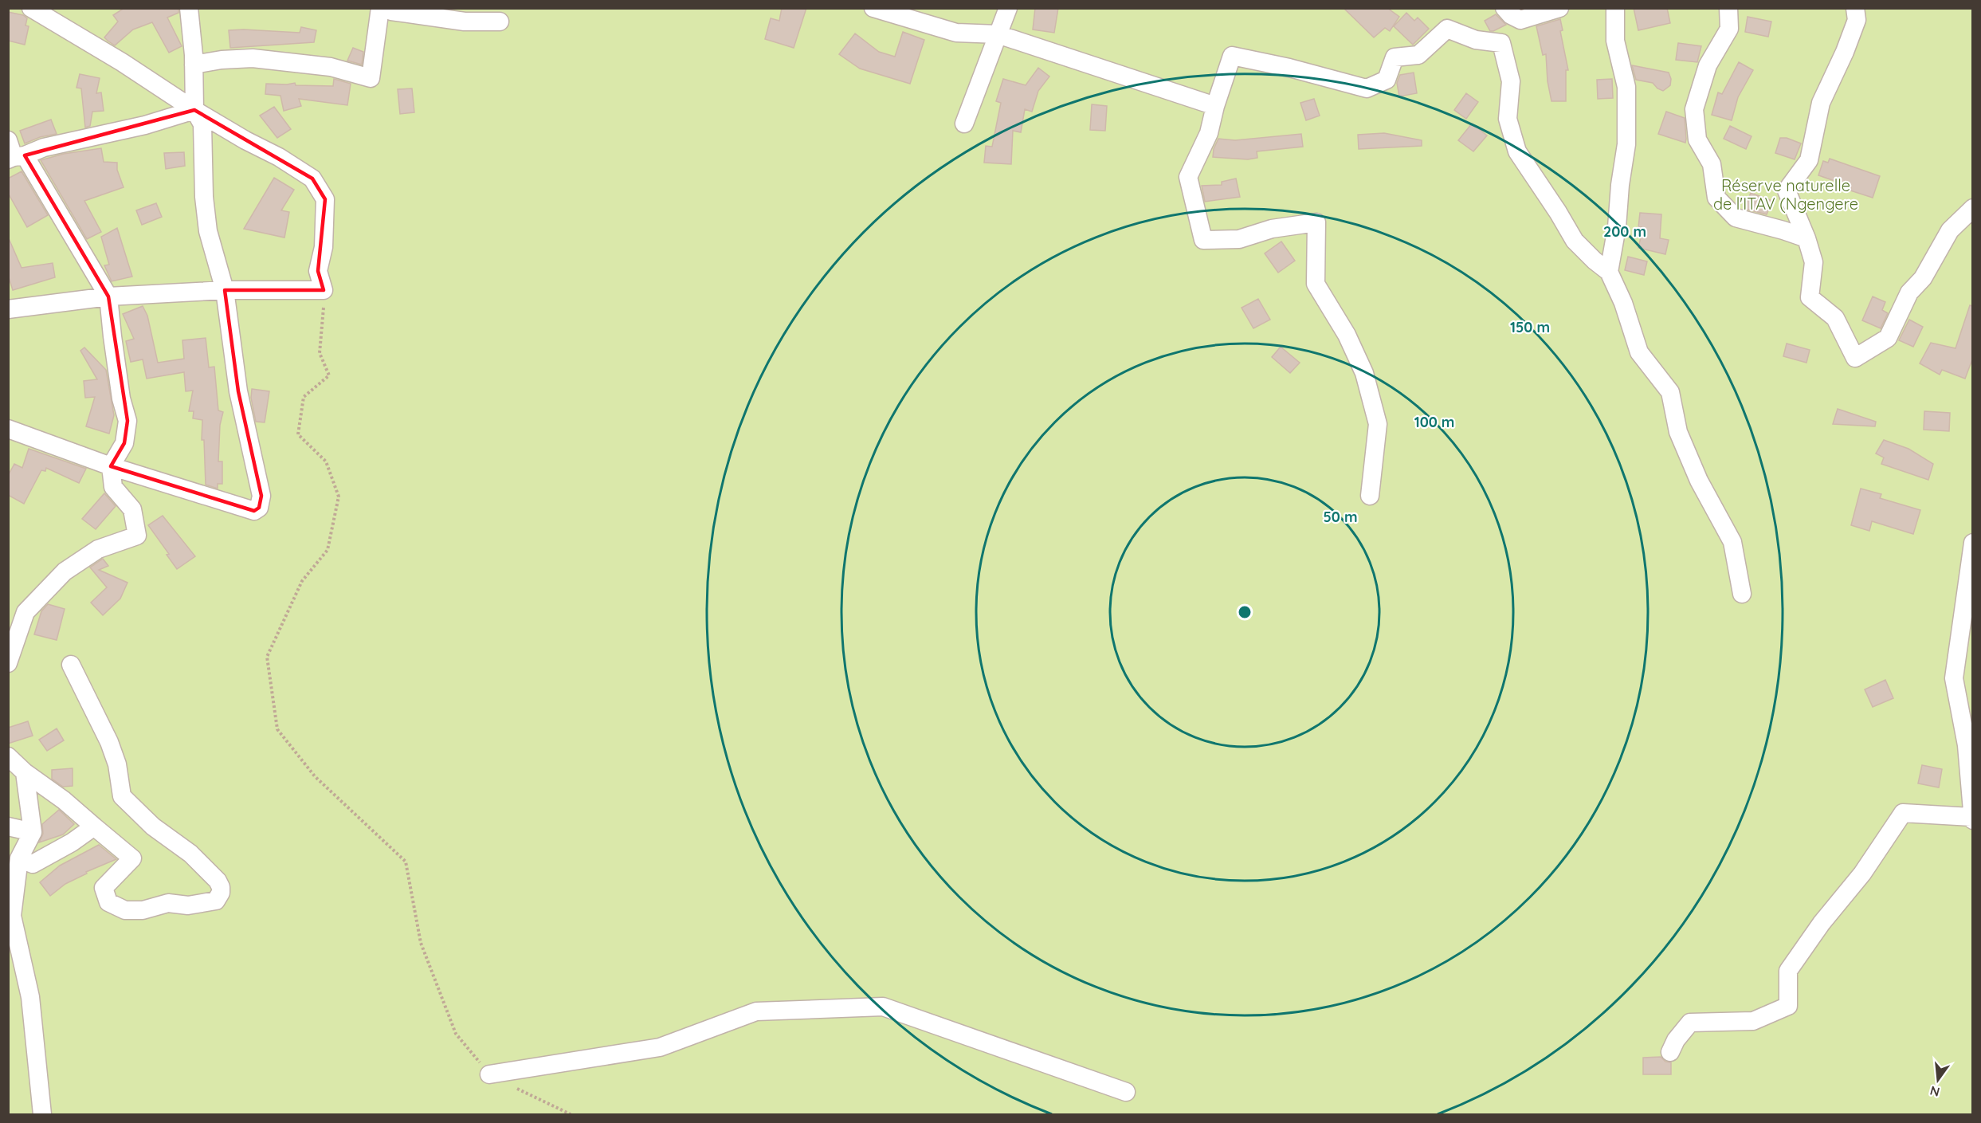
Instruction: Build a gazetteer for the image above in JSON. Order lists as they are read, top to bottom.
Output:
{
  "parks": ["Réserve naturelle de l'ITAV (Ngengere"],
  "north": "bottom",
  "rings": [
    "200 m",
    "150 m",
    "100 m",
    "50 m"
  ]
}
